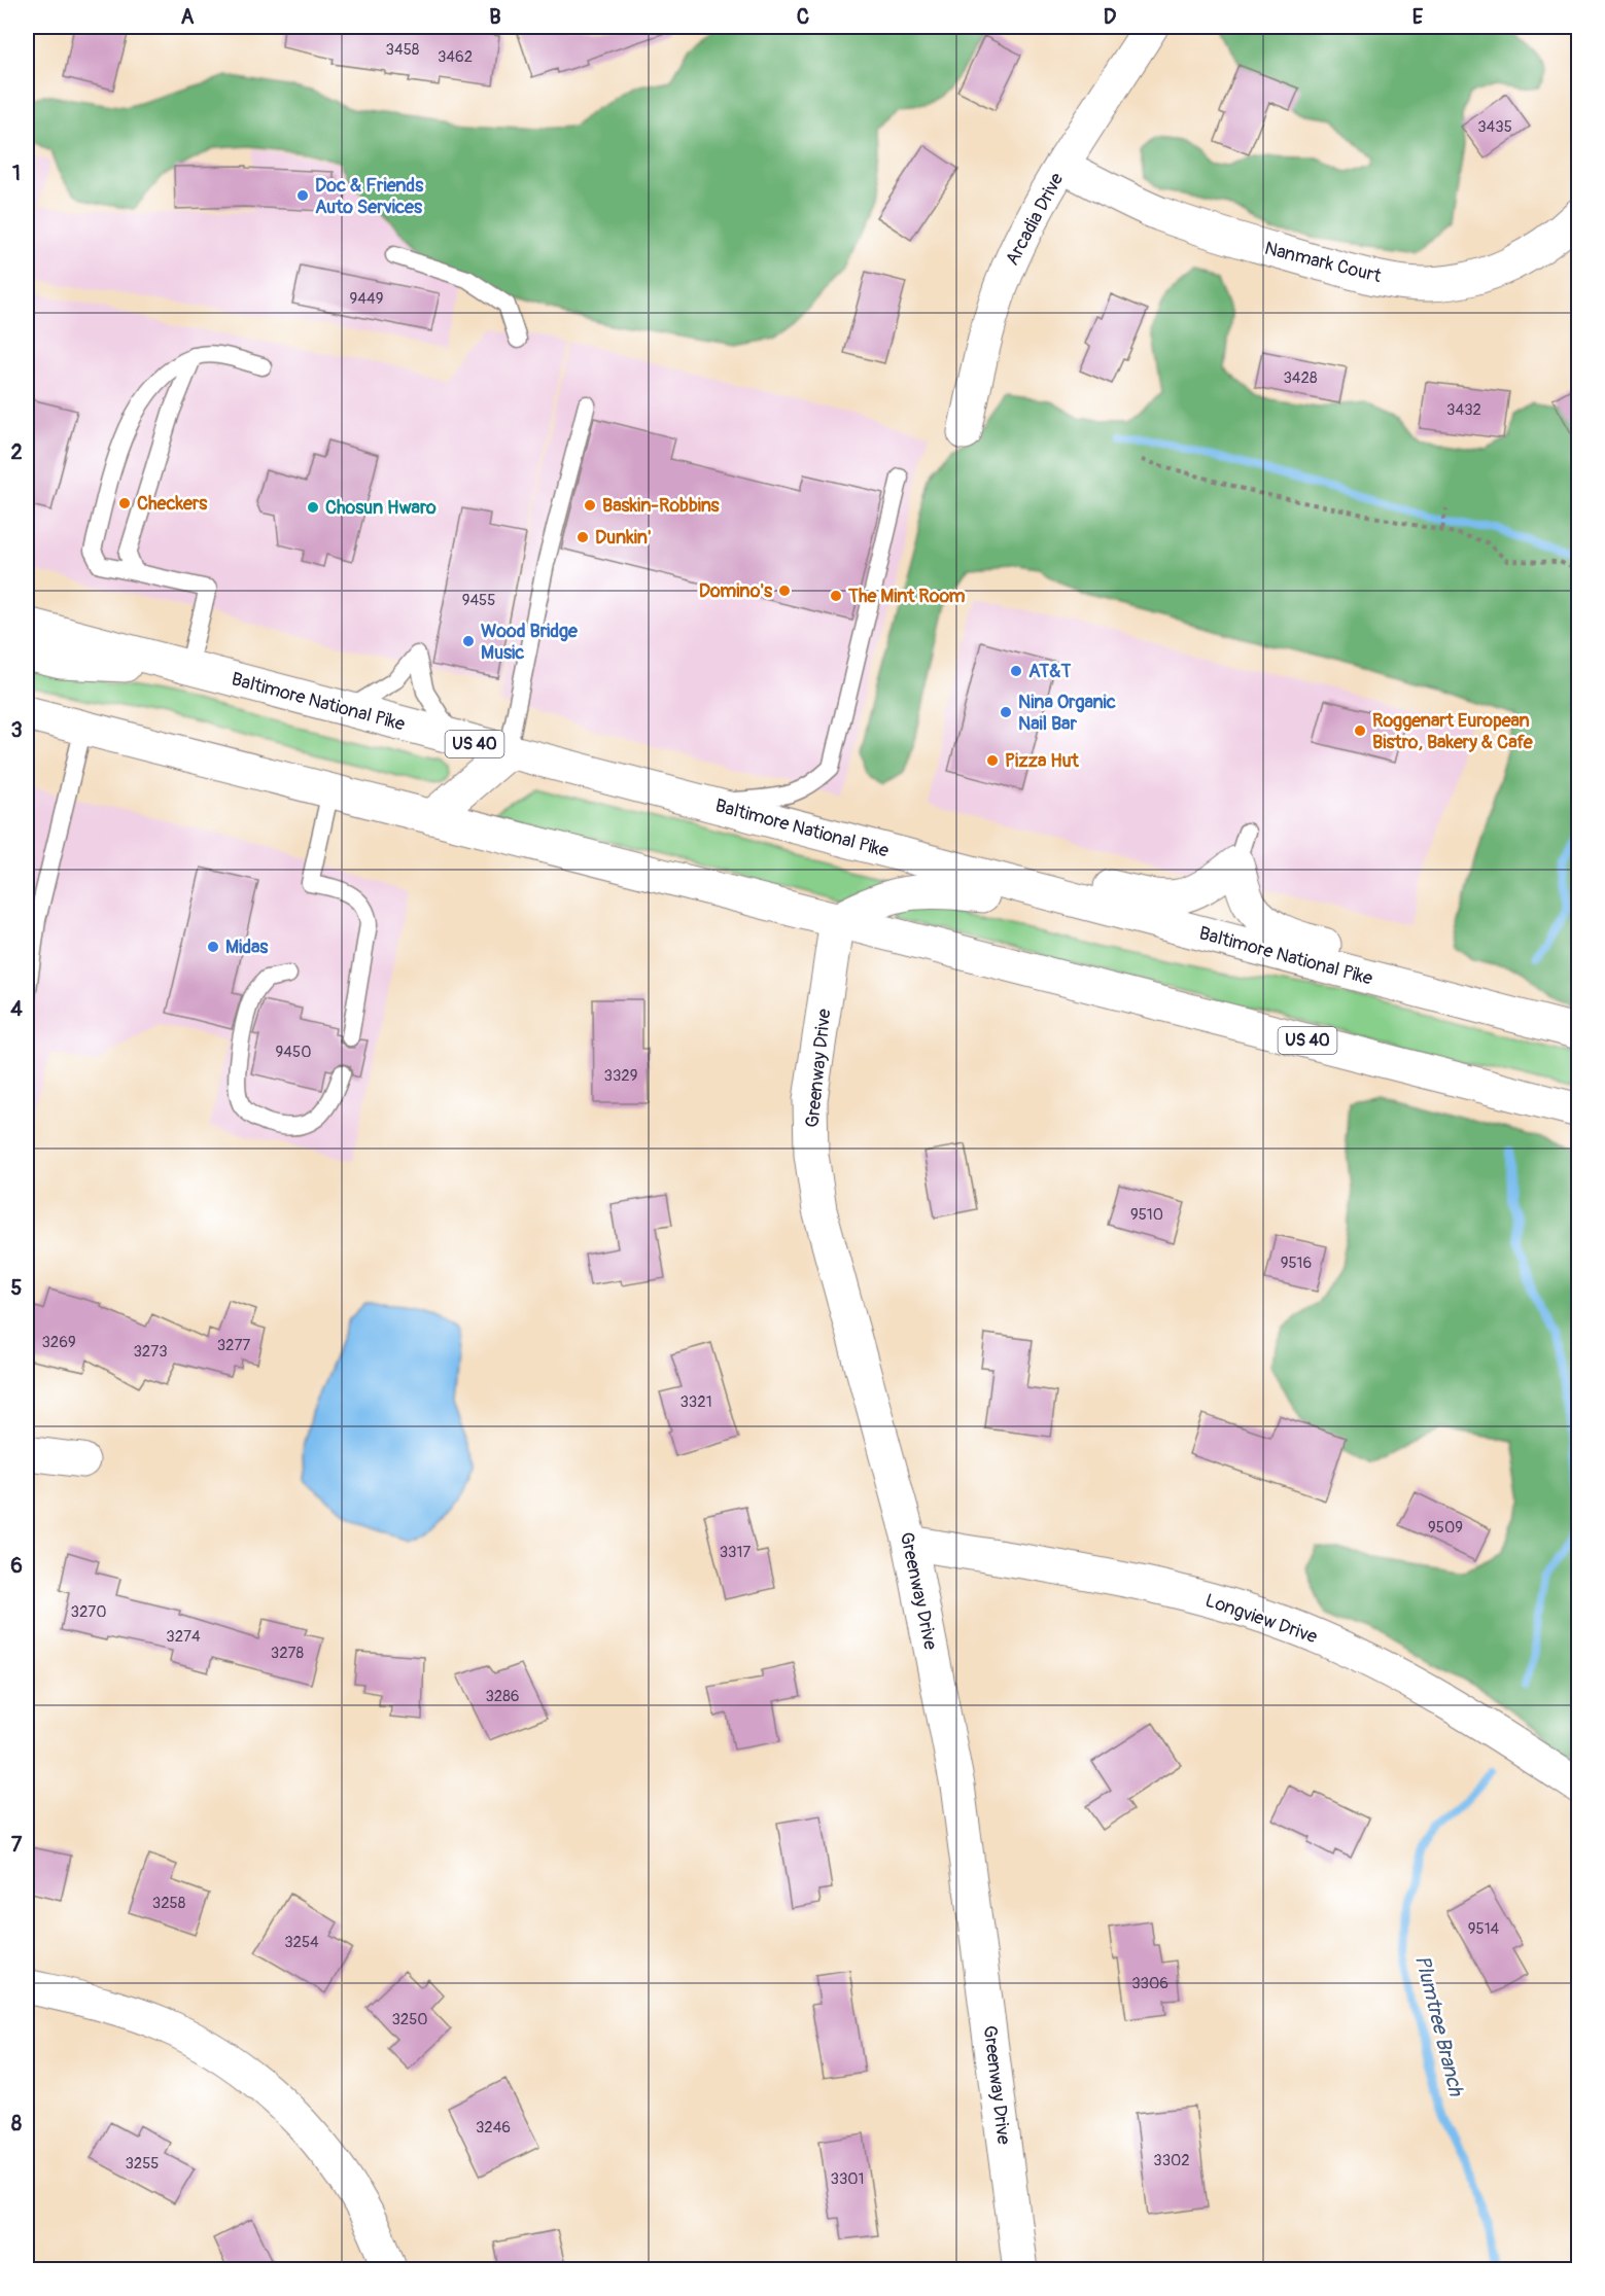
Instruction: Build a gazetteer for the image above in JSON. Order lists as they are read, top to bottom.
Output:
{
  "streets": {
    "main road": [
      "Arcadia Drive",
      "Nanmark Court",
      "Baltimore National Pike",
      "US 40",
      "Greenway Drive",
      "Longview Drive"
    ]
  },
  "crossings": [
    ["Arcadia Drive", "Nanmark Court"],
    ["US 40", "Greenway Drive"],
    ["Greenway Drive", "Longview Drive"]
  ],
  "water": ["Plumtree Branch"],
  "places": [
    "Doc & Friends Auto Services",
    "Checkers",
    "Baskin-Robbins",
    "Chosun Hwaro",
    "Dunkin'",
    "Domino's",
    "The Mint Room",
    "Wood Bridge Music",
    "AT&T",
    "Nina Organic Nail Bar",
    "Roggenart European Bistro, Bakery & Cafe",
    "Pizza Hut",
    "Midas"
  ],
  "house_numbers": [
    "3458",
    "3462",
    "3435",
    "9449",
    "3428",
    "3432",
    "9455",
    "9450",
    "3329",
    "9510",
    "9516",
    "3269",
    "3277",
    "3273",
    "3321",
    "9509",
    "3317",
    "3270",
    "3274",
    "3278",
    "3286",
    "3258",
    "9514",
    "3254",
    "3306",
    "3250",
    "3246",
    "3302",
    "3255",
    "3301"
  ],
  "grid": {
    "columns": [
      "A",
      "B",
      "C",
      "D",
      "E"
    ],
    "rows": [
      "1",
      "2",
      "3",
      "4",
      "5",
      "6",
      "7",
      "8"
    ]
  }
}
